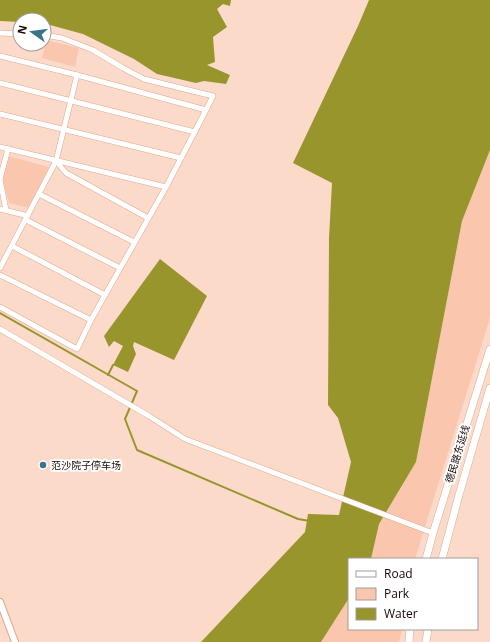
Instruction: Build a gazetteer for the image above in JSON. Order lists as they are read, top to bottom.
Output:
{
  "streets": {
    "main road": ["德民路东延线"]
  },
  "places": ["范沙院子停车场"],
  "legend": ["Road", "Park", "Water"],
  "north": "left"
}
